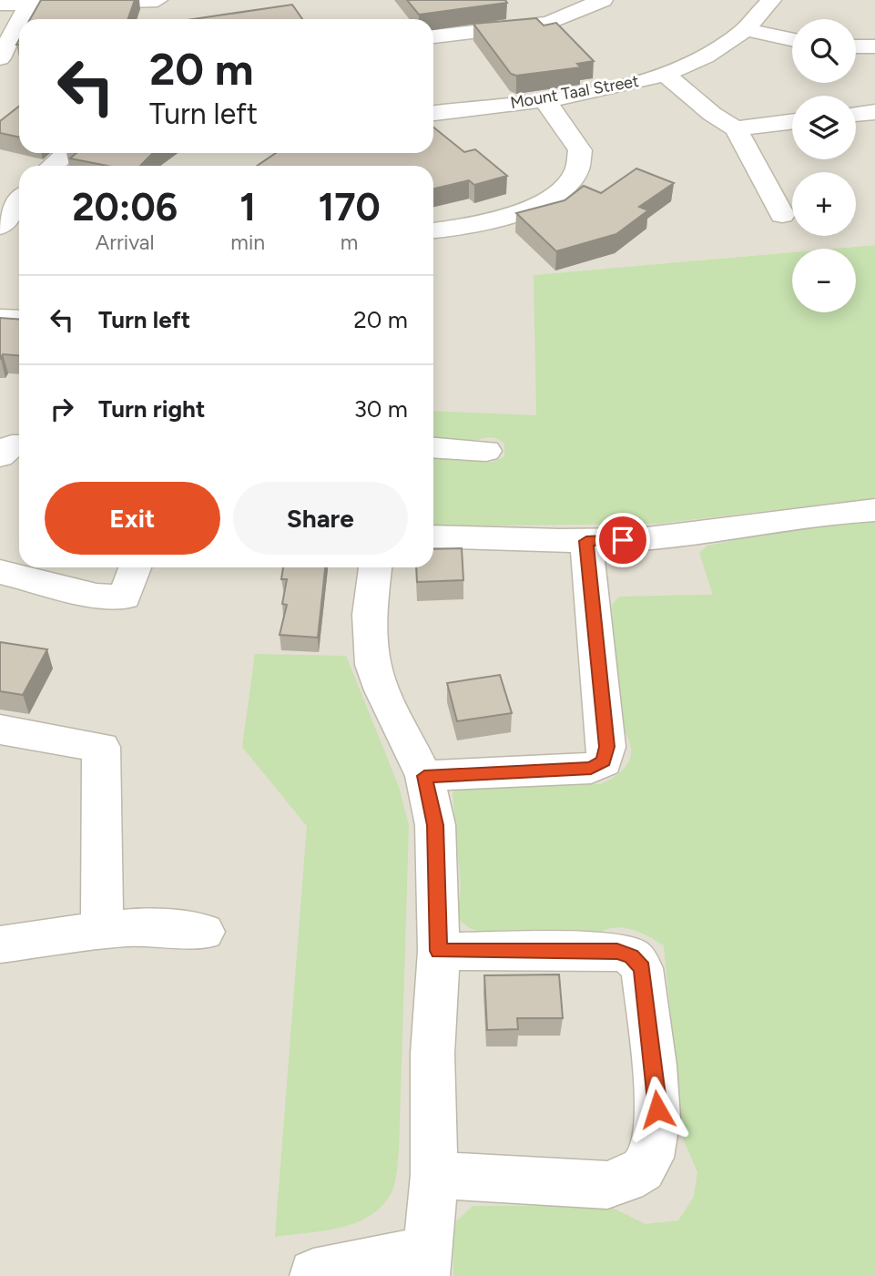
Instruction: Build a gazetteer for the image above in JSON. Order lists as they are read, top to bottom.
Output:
{
  "streets": {
    "street": ["Mount Taal Street"]
  },
  "page": {
    "map_buttons": ["+", "−"],
    "turn": ["20 m", "Turn left"],
    "eta": [
      "20:06",
      "Arrival",
      "1",
      "min",
      "170",
      "m"
    ],
    "list": [
      {
        "name": "Turn left",
        "value": "20 m"
      },
      {
        "name": "Turn right",
        "value": "30 m"
      }
    ],
    "buttons": ["Exit", "Share"]
  }
}
